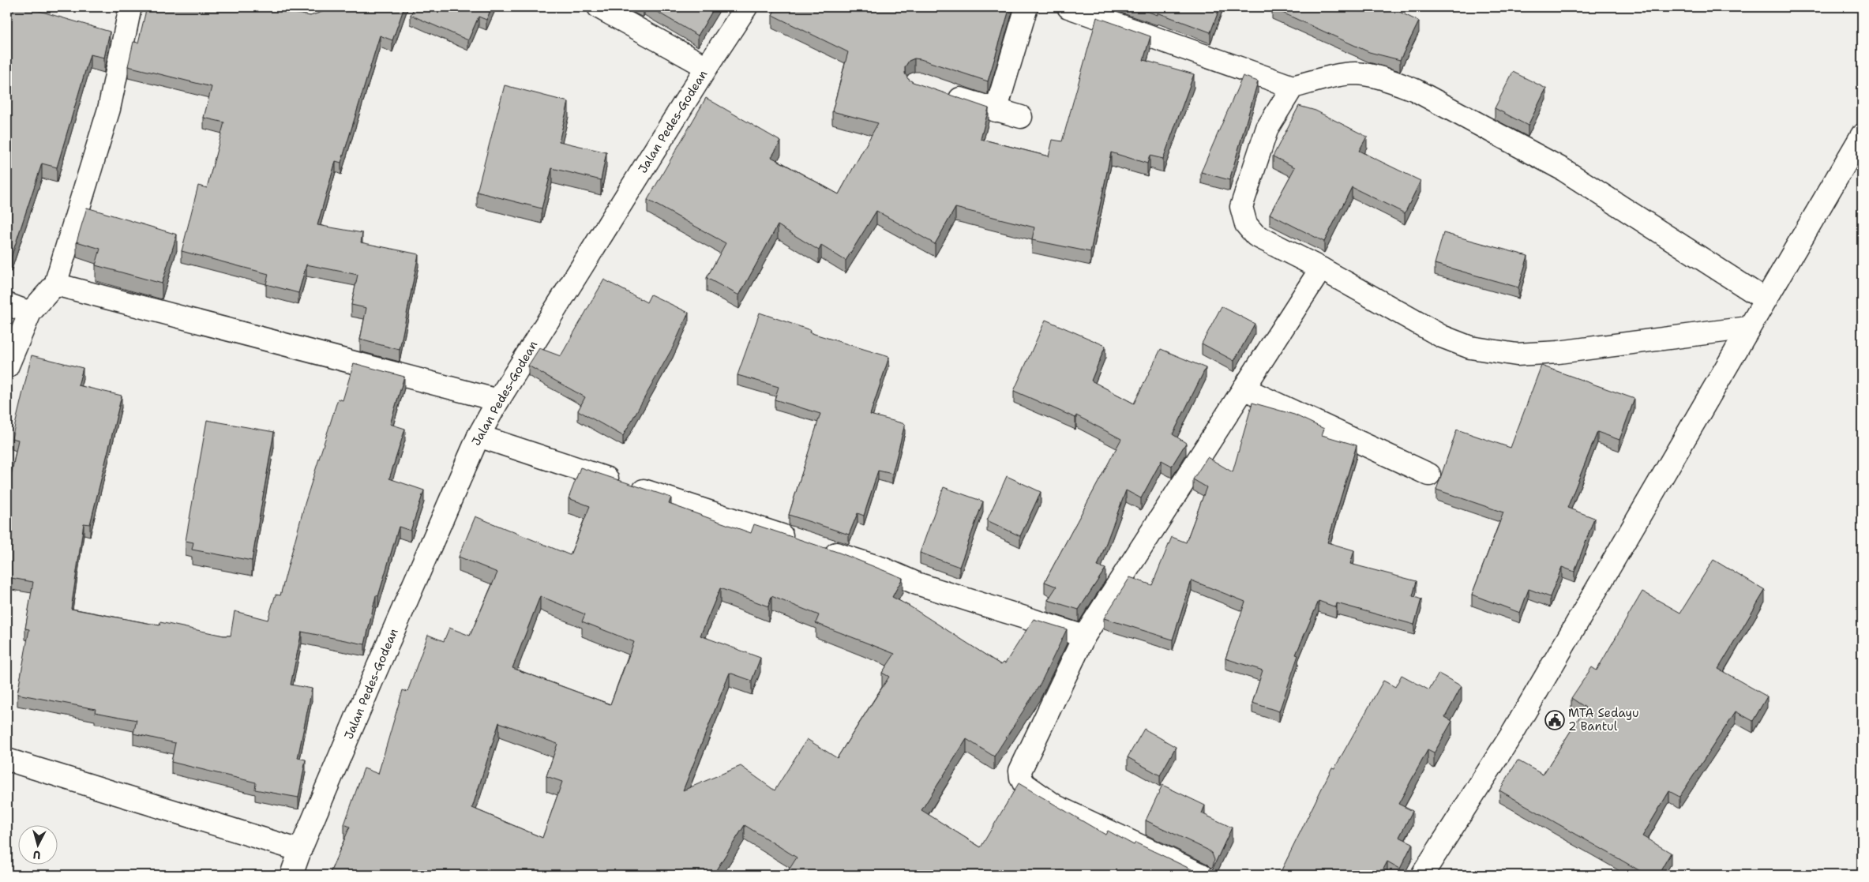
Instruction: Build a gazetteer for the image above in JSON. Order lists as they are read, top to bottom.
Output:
{
  "streets": {
    "street": ["Jalan Pedes-Godean"]
  },
  "places": {
    "public building": ["MTA Sedayu 2 Bantul"]
  },
  "north": "bottom"
}
